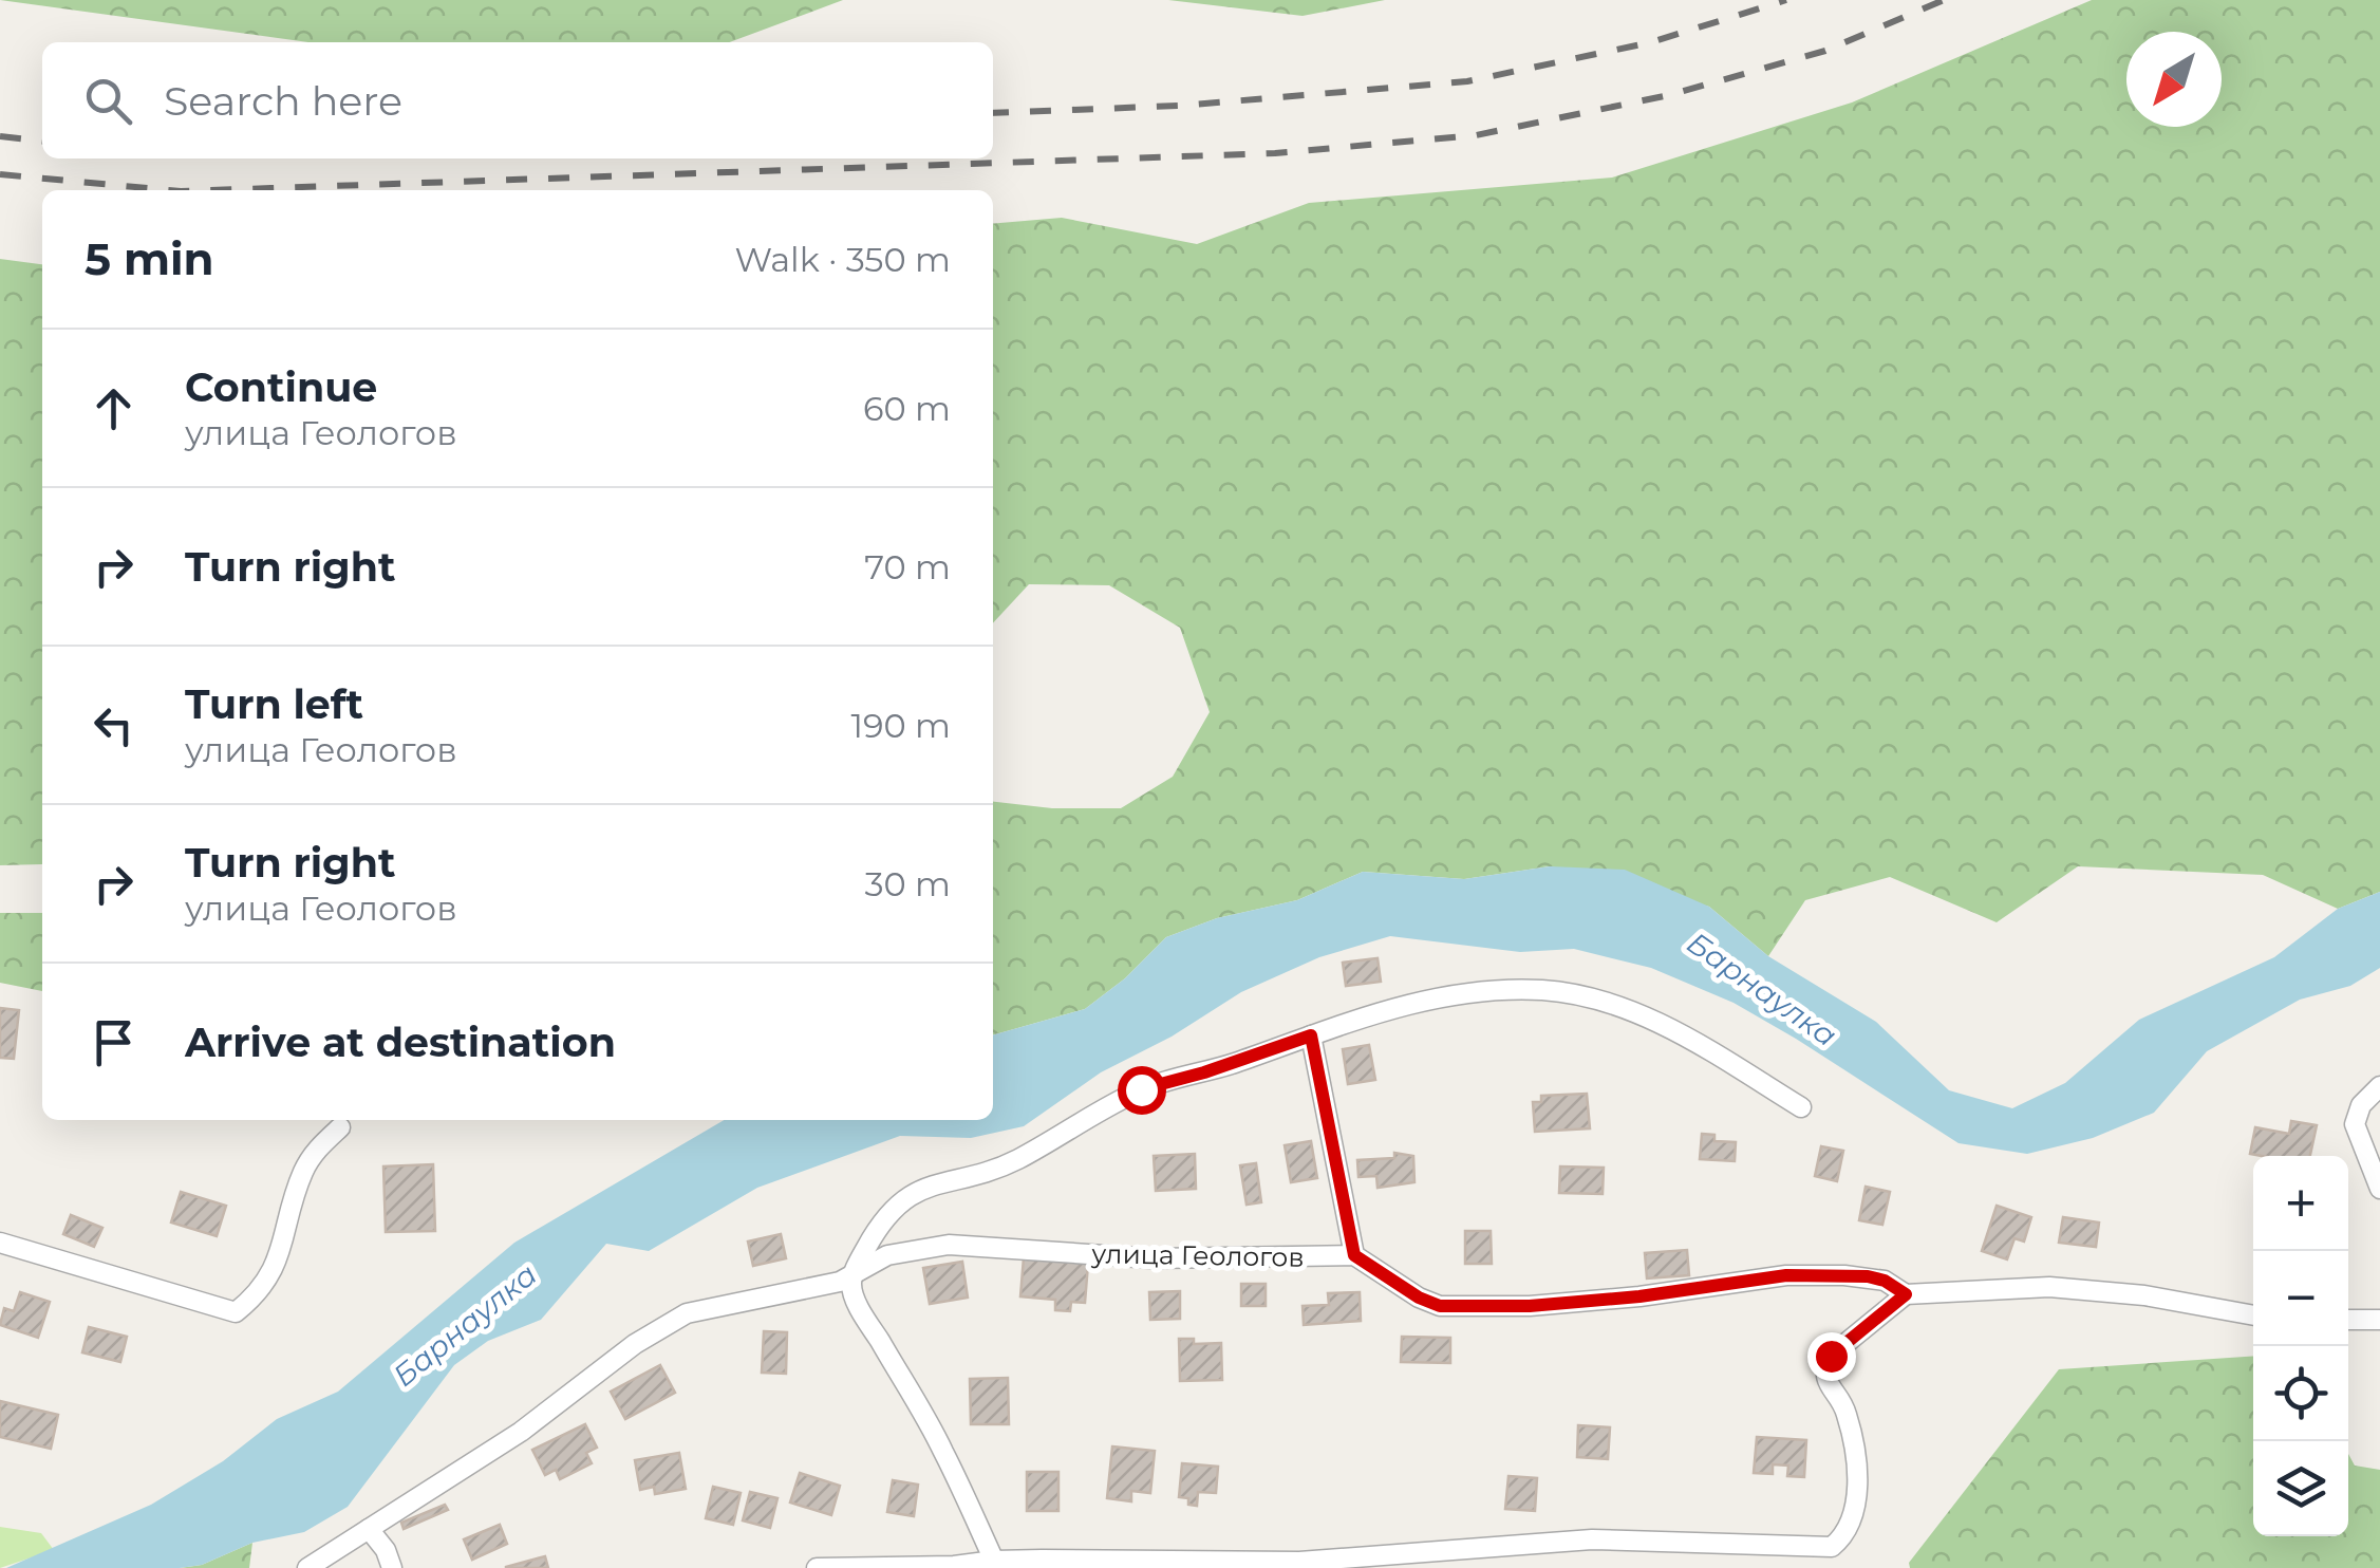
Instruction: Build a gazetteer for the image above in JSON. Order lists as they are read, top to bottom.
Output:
{
  "streets": {
    "street": ["улица Геологов"]
  },
  "water": ["Барнаулка"],
  "north": "bottom left",
  "page": {
    "search": "Search here",
    "heading": ["5 min", "Walk · 350 m"],
    "list": [
      ["Continue", "улица Геологов", "60 m"],
      ["Turn right", "70 m"],
      ["Turn left", "улица Геологов", "190 m"],
      ["Turn right", "улица Геологов", "30 m"],
      "Arrive at destination"
    ],
    "map_buttons": ["+", "−"]
  }
}
